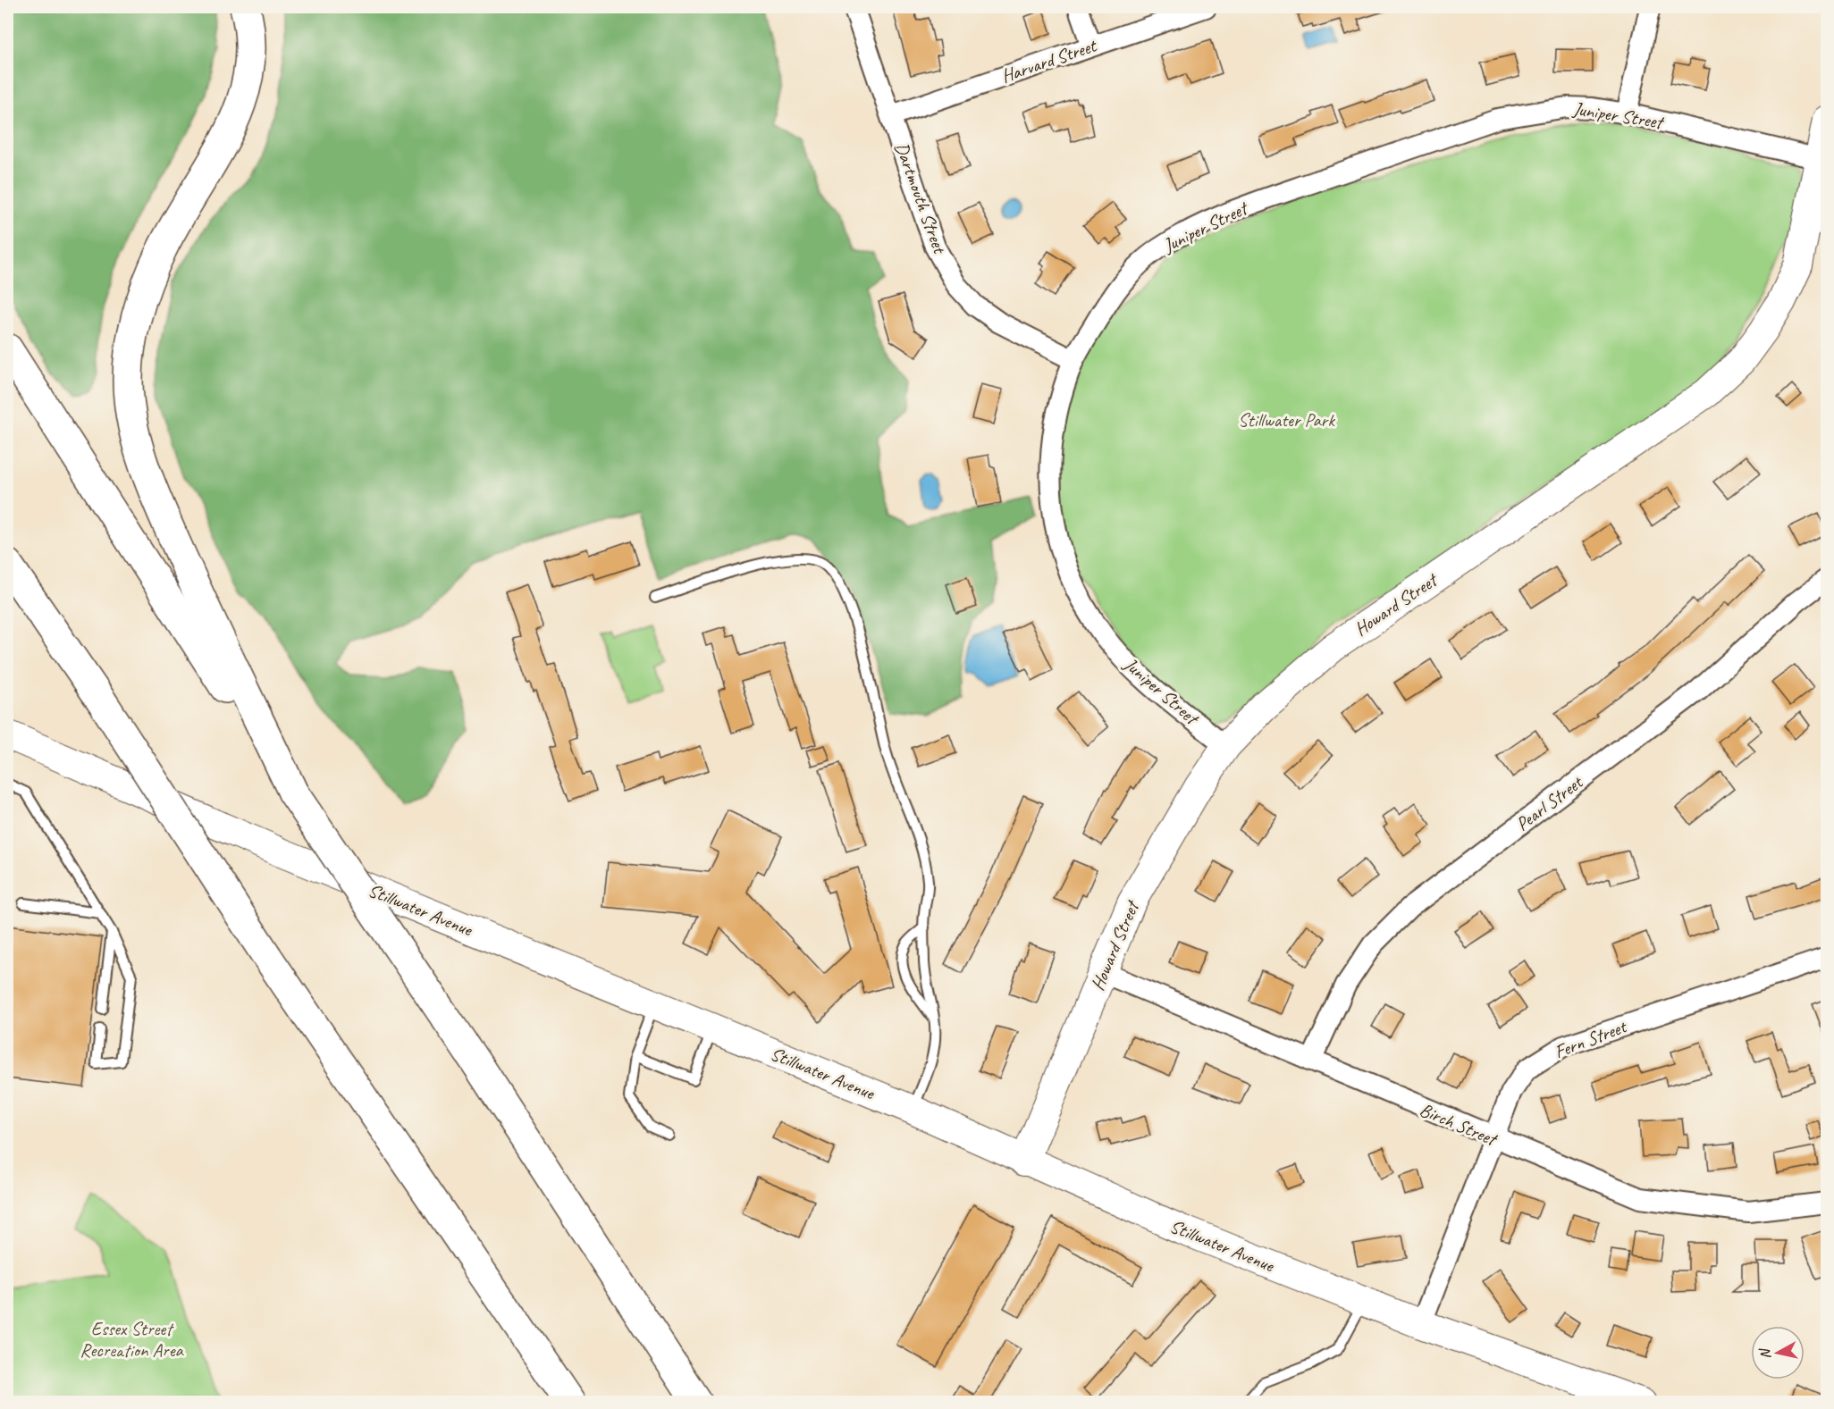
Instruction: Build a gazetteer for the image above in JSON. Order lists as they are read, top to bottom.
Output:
{
  "streets": {
    "main road": ["Howard Street", "Stillwater Avenue"],
    "street": [
      "Harvard Street",
      "Juniper Street",
      "Dartmouth Street",
      "Pearl Street",
      "Fern Street",
      "Birch Street"
    ]
  },
  "crossings": [
    ["Harvard Street", "Dartmouth Street"],
    ["Juniper Street", "Dartmouth Street"],
    ["Juniper Street", "Howard Street"],
    ["Howard Street", "Stillwater Avenue"],
    ["Howard Street", "Birch Street"],
    ["Pearl Street", "Birch Street"],
    ["Stillwater Avenue", "Fern Street"],
    ["Fern Street", "Birch Street"]
  ],
  "parks": ["Stillwater Park", "Essex Street Recreation Area"],
  "north": "left"
}
